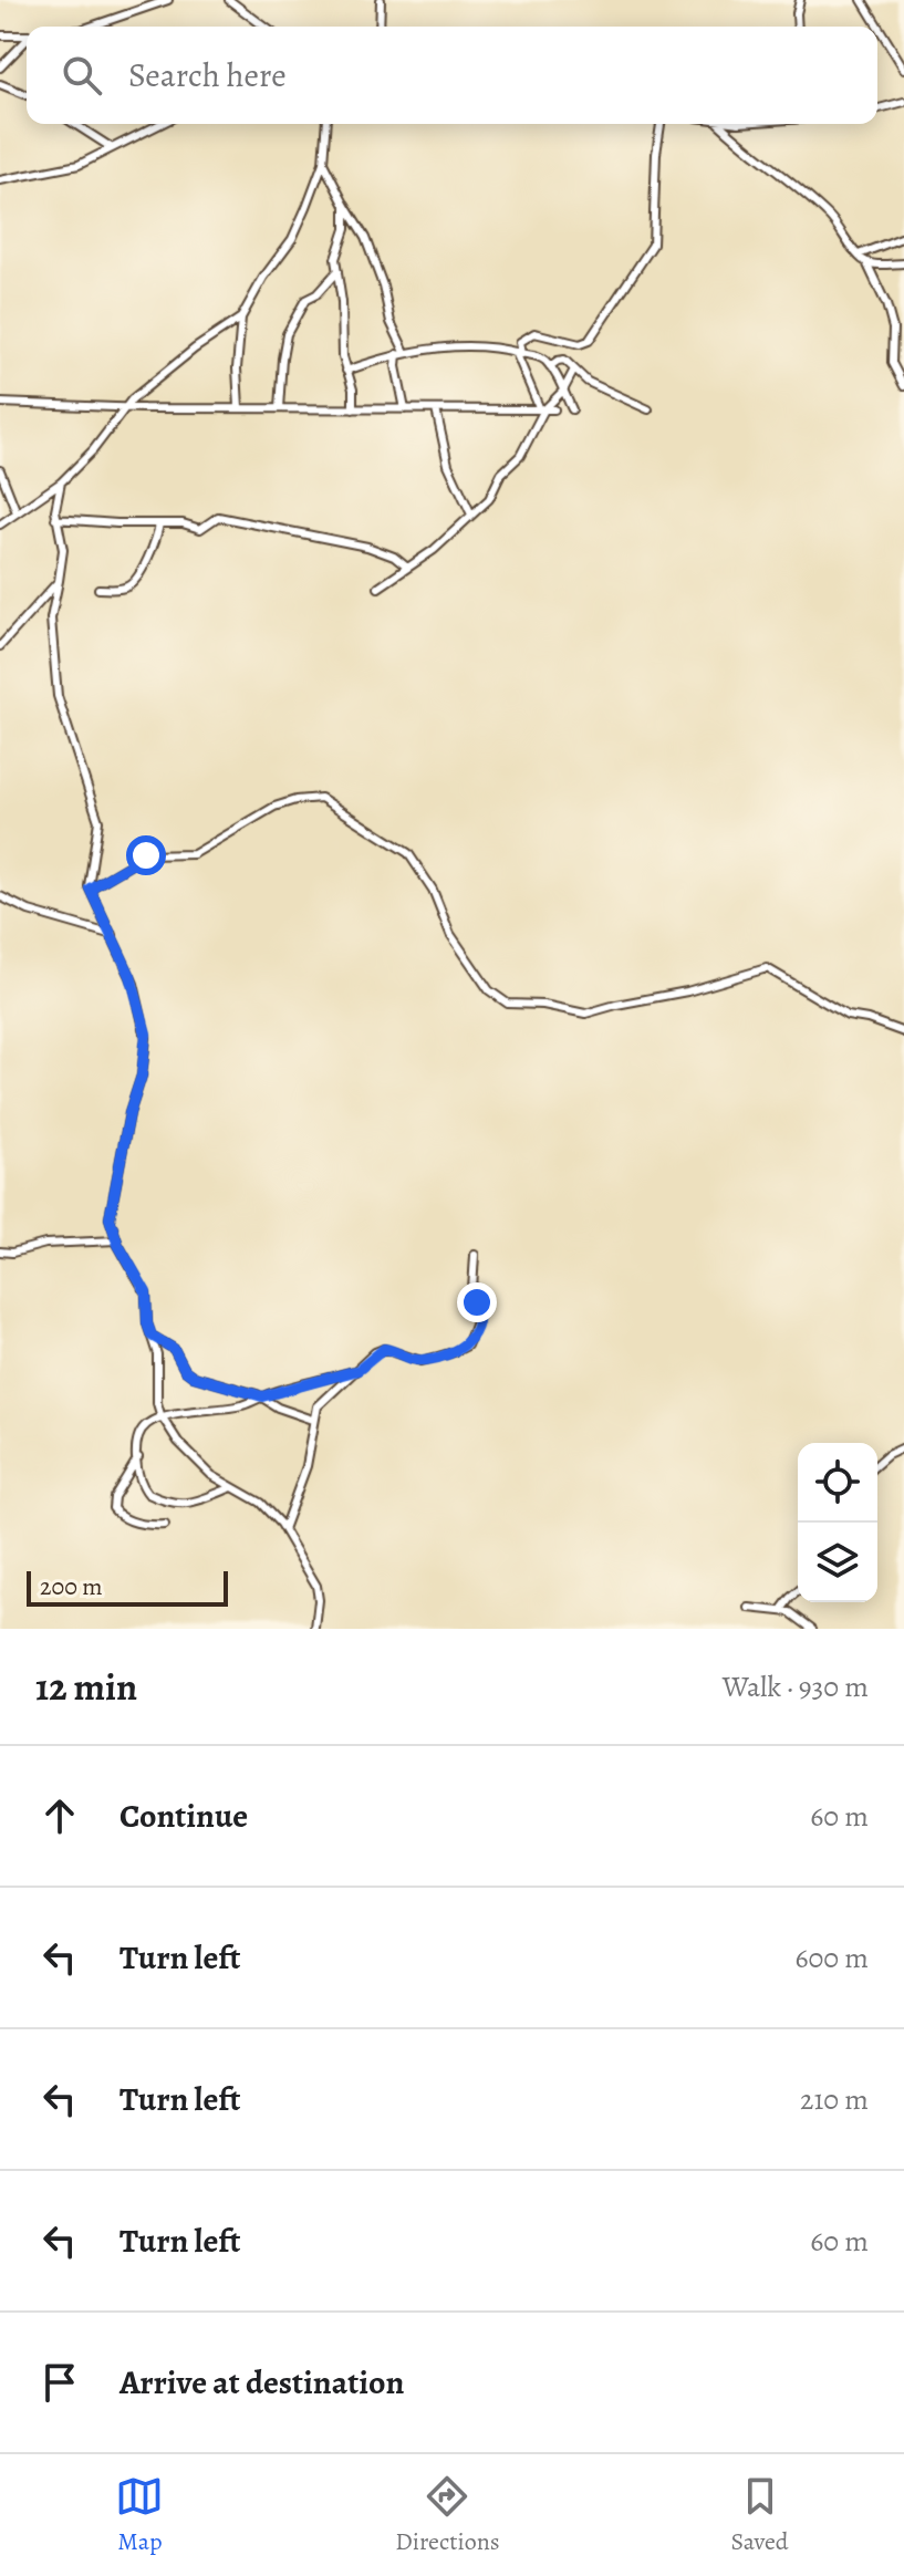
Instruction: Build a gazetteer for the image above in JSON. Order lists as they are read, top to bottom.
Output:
{
  "scale_bar": "200 m",
  "page": {
    "search": "Search here",
    "scale": "200 m",
    "heading": ["12 min", "Walk · 930 m"],
    "list": [
      ["Continue", "60 m"],
      ["Turn left", "600 m"],
      ["Turn left", "210 m"],
      ["Turn left", "60 m"],
      "Arrive at destination"
    ],
    "nav": ["Map", "Directions", "Saved"]
  }
}
